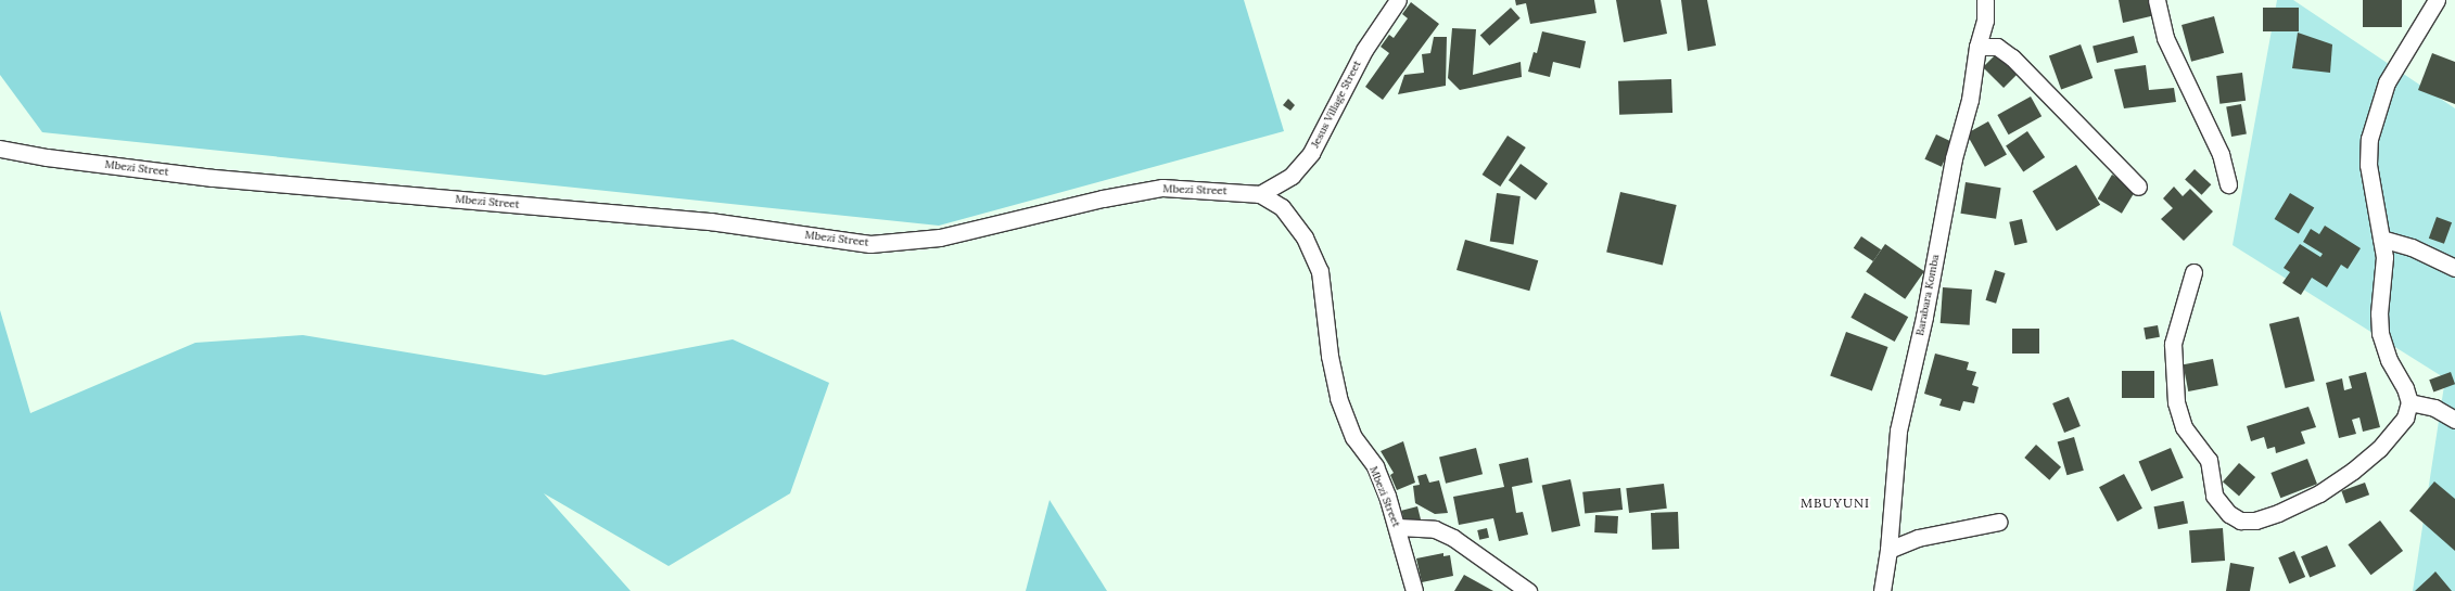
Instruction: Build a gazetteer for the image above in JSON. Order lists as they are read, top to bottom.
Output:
{
  "streets": {
    "street": ["Jesus Village Street", "Mbezi Street", "Barabara Komba"]
  },
  "crossings": [
    ["Jesus Village Street", "Mbezi Street"]
  ],
  "districts": ["MBUYUNI"]
}
